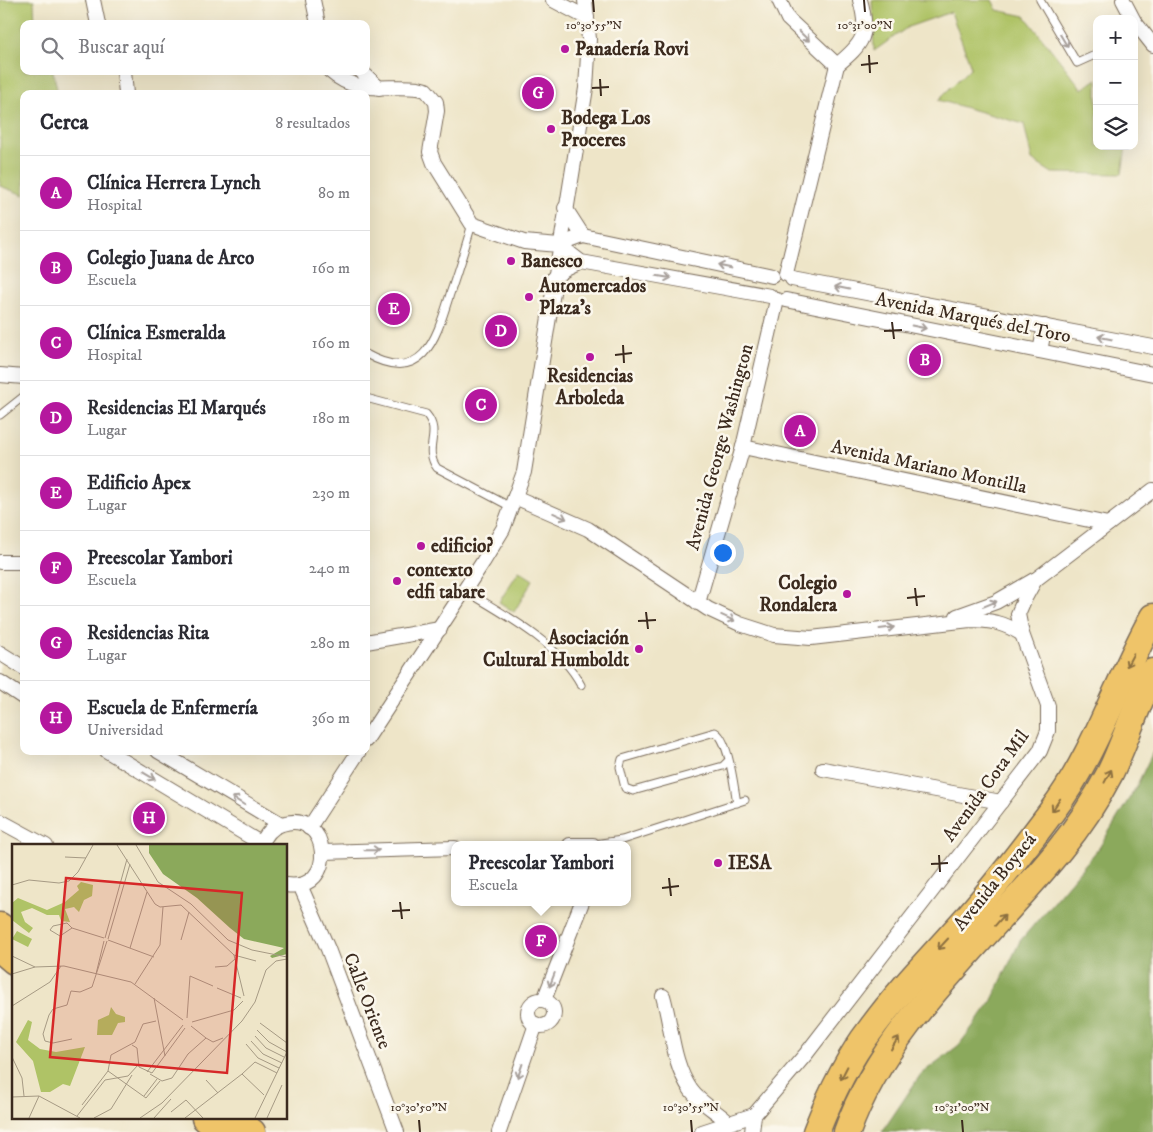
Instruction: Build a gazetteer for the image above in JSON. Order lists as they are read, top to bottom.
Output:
{
  "streets": {
    "highway": ["Avenida Boyacá"],
    "street": [
      "Avenida Marqués del Toro",
      "Avenida George Washington",
      "Avenida Mariano Montilla",
      "Avenida Cota Mil",
      "Calle Oriente"
    ]
  },
  "crossings": [
    ["Avenida Marqués del Toro", "Avenida George Washington"],
    ["Avenida George Washington", "Avenida Mariano Montilla"],
    ["Avenida Mariano Montilla", "Avenida Cota Mil"]
  ],
  "places": [
    "Panadería Rovi",
    "Bodega Los Proceres",
    "Banesco",
    "Automercados Plaza's",
    "Residencias Arboleda",
    "edificio?",
    "contexto edfi tabare",
    "Colegio Rondalera",
    "Asociación Cultural Humboldt",
    "IESA"
  ],
  "page": {
    "map_buttons": ["+", "−"],
    "search": "Buscar aquí",
    "pins": [
      "G",
      "E",
      "D",
      "B",
      "C",
      "A",
      "H",
      "F"
    ],
    "heading": ["Cerca", "8 resultados"],
    "list": [
      {
        "mark": "A",
        "name": "Clínica Herrera Lynch",
        "note": "Hospital",
        "value": "80 m"
      },
      {
        "mark": "B",
        "name": "Colegio Juana de Arco",
        "note": "Escuela",
        "value": "160 m"
      },
      {
        "mark": "C",
        "name": "Clínica Esmeralda",
        "note": "Hospital",
        "value": "160 m"
      },
      {
        "mark": "D",
        "name": "Residencias El Marqués",
        "note": "Lugar",
        "value": "180 m"
      },
      {
        "mark": "E",
        "name": "Edificio Apex",
        "note": "Lugar",
        "value": "230 m"
      },
      {
        "mark": "F",
        "name": "Preescolar Yambori",
        "note": "Escuela",
        "value": "240 m"
      },
      {
        "mark": "G",
        "name": "Residencias Rita",
        "note": "Lugar",
        "value": "280 m"
      },
      {
        "mark": "H",
        "name": "Escuela de Enfermería",
        "note": "Universidad",
        "value": "360 m"
      }
    ],
    "popup": ["Preescolar Yambori", "Escuela"]
  },
  "coordinates": ["10°30'55\"N", "10°31'00\"N", "10°30'50\"N"]
}
